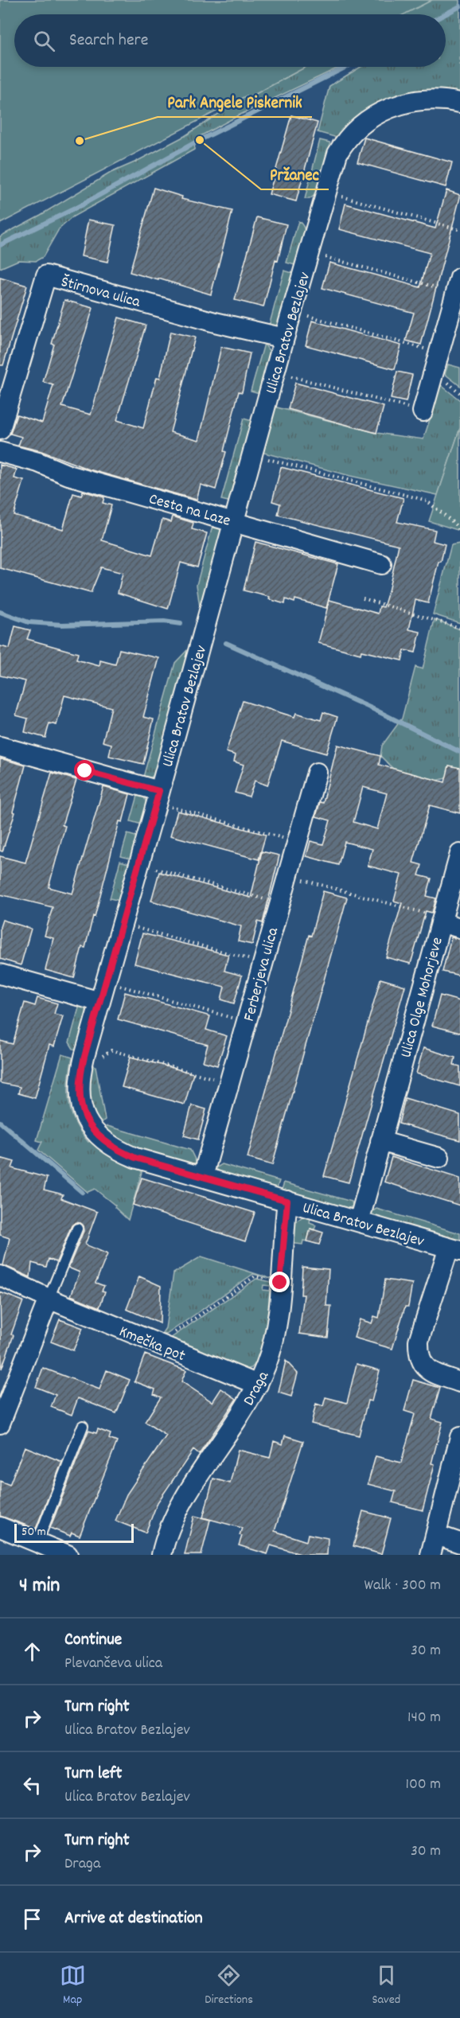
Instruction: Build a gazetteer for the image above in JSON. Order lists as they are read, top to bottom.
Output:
{
  "streets": {
    "street": [
      "Štirnova ulica",
      "Ulica Bratov Bezlajev",
      "Cesta na Laze",
      "Ferberjeva ulica",
      "Ulica Olge Mohorjeve",
      "Kmečka pot",
      "Draga"
    ]
  },
  "crossings": [
    ["Štirnova ulica", "Ulica Bratov Bezlajev"],
    ["Ulica Bratov Bezlajev", "Cesta na Laze"],
    ["Ulica Bratov Bezlajev", "Ferberjeva ulica"],
    ["Ulica Bratov Bezlajev", "Ulica Olge Mohorjeve"],
    ["Ulica Bratov Bezlajev", "Draga"],
    ["Kmečka pot", "Draga"]
  ],
  "places": ["Pržanec", "Park Angele Piskernik"],
  "scale_bar": "50 m",
  "page": {
    "search": "Search here",
    "scale": "50 m",
    "heading": ["4 min", "Walk · 300 m"],
    "list": [
      ["Continue", "Plevančeva ulica", "30 m"],
      ["Turn right", "Ulica Bratov Bezlajev", "140 m"],
      ["Turn left", "Ulica Bratov Bezlajev", "100 m"],
      ["Turn right", "Draga", "30 m"],
      "Arrive at destination"
    ],
    "nav": ["Map", "Directions", "Saved"]
  }
}
